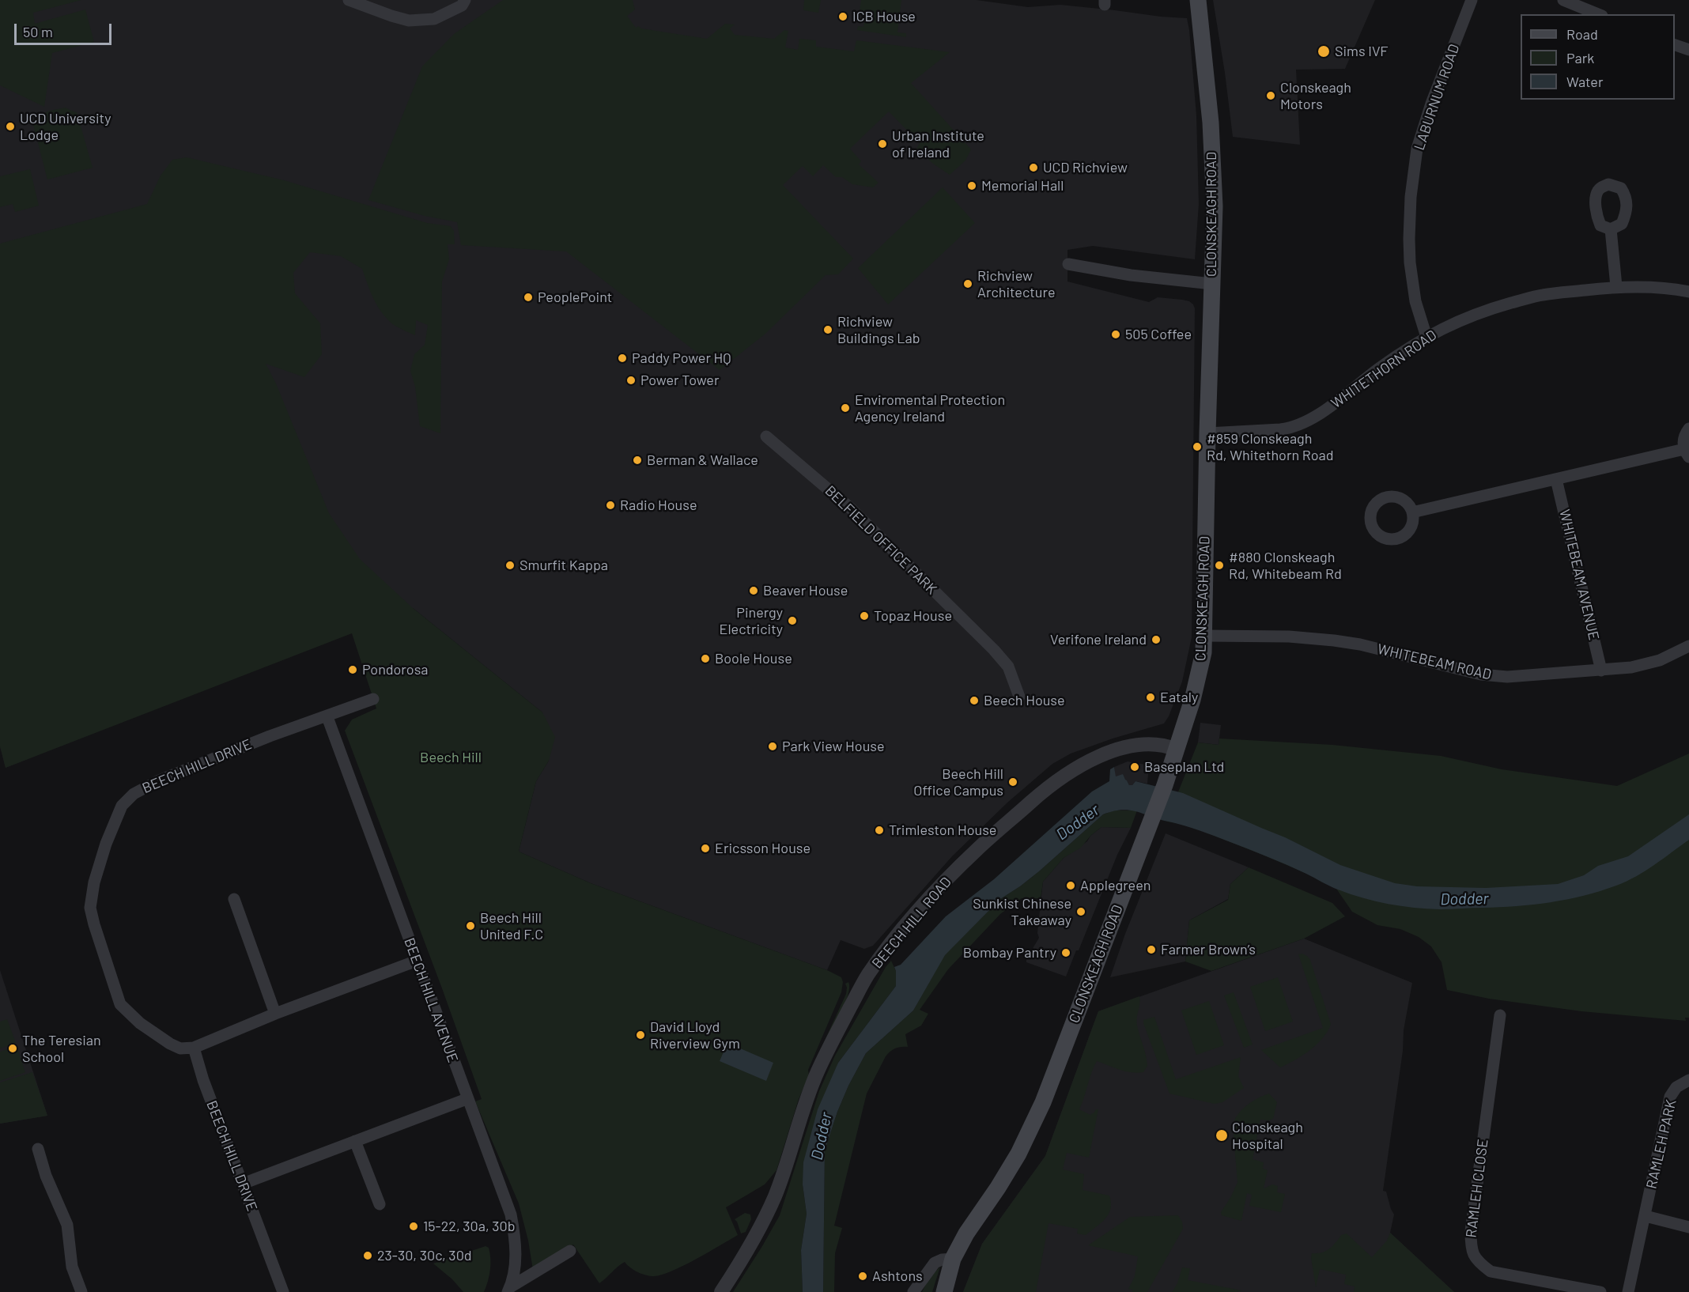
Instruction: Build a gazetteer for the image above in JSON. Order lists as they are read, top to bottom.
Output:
{
  "streets": {
    "main road": ["CLONSKEAGH ROAD"],
    "street": [
      "LABURNUM ROAD",
      "WHITETHORN ROAD",
      "BELFIELD OFFICE PARK",
      "WHITEBEAM AVENUE",
      "WHITEBEAM ROAD",
      "BEECH HILL DRIVE",
      "BEECH HILL ROAD",
      "BEECH HILL AVENUE",
      "RAMLEH PARK",
      "RAMLEH CLOSE"
    ]
  },
  "crossings": [
    ["LABURNUM ROAD", "WHITETHORN ROAD"],
    ["CLONSKEAGH ROAD", "WHITETHORN ROAD"],
    ["CLONSKEAGH ROAD", "WHITEBEAM ROAD"],
    ["CLONSKEAGH ROAD", "BEECH HILL ROAD"],
    ["WHITEBEAM AVENUE", "WHITEBEAM ROAD"],
    ["BEECH HILL DRIVE", "BEECH HILL AVENUE"]
  ],
  "water": ["Dodder"],
  "parks": ["Beech Hill"],
  "places": [
    "ICB House",
    "Sims IVF",
    "Clonskeagh Motors",
    "UCD University Lodge",
    "Urban Institute of Ireland",
    "UCD Richview",
    "Memorial Hall",
    "Richview Architecture",
    "PeoplePoint",
    "Richview Buildings Lab",
    "505 Coffee",
    "Paddy Power HQ",
    "Power Tower",
    "Enviromental Protection Agency Ireland",
    "#859 Clonskeagh Rd, Whitethorn Road",
    "Berman & Wallace",
    "Radio House",
    "Smurfit Kappa",
    "#880 Clonskeagh Rd, Whitebeam Rd",
    "Beaver House",
    "Topaz House",
    "Pinergy Electricity",
    "Verifone Ireland",
    "Boole House",
    "Pondorosa",
    "Eataly",
    "Beech House",
    "Park View House",
    "Baseplan Ltd",
    "Beech Hill Office Campus",
    "Trimleston House",
    "Ericsson House",
    "Applegreen",
    "Sunkist Chinese Takeaway",
    "Beech Hill United F.C",
    "Farmer Brown’s",
    "Bombay Pantry",
    "David Lloyd Riverview Gym",
    "The Teresian School",
    "Clonskeagh Hospital",
    "15-22, 30a, 30b",
    "23-30, 30c, 30d",
    "Ashtons"
  ],
  "legend": ["Road", "Park", "Water"],
  "scale_bar": "50 m"
}
